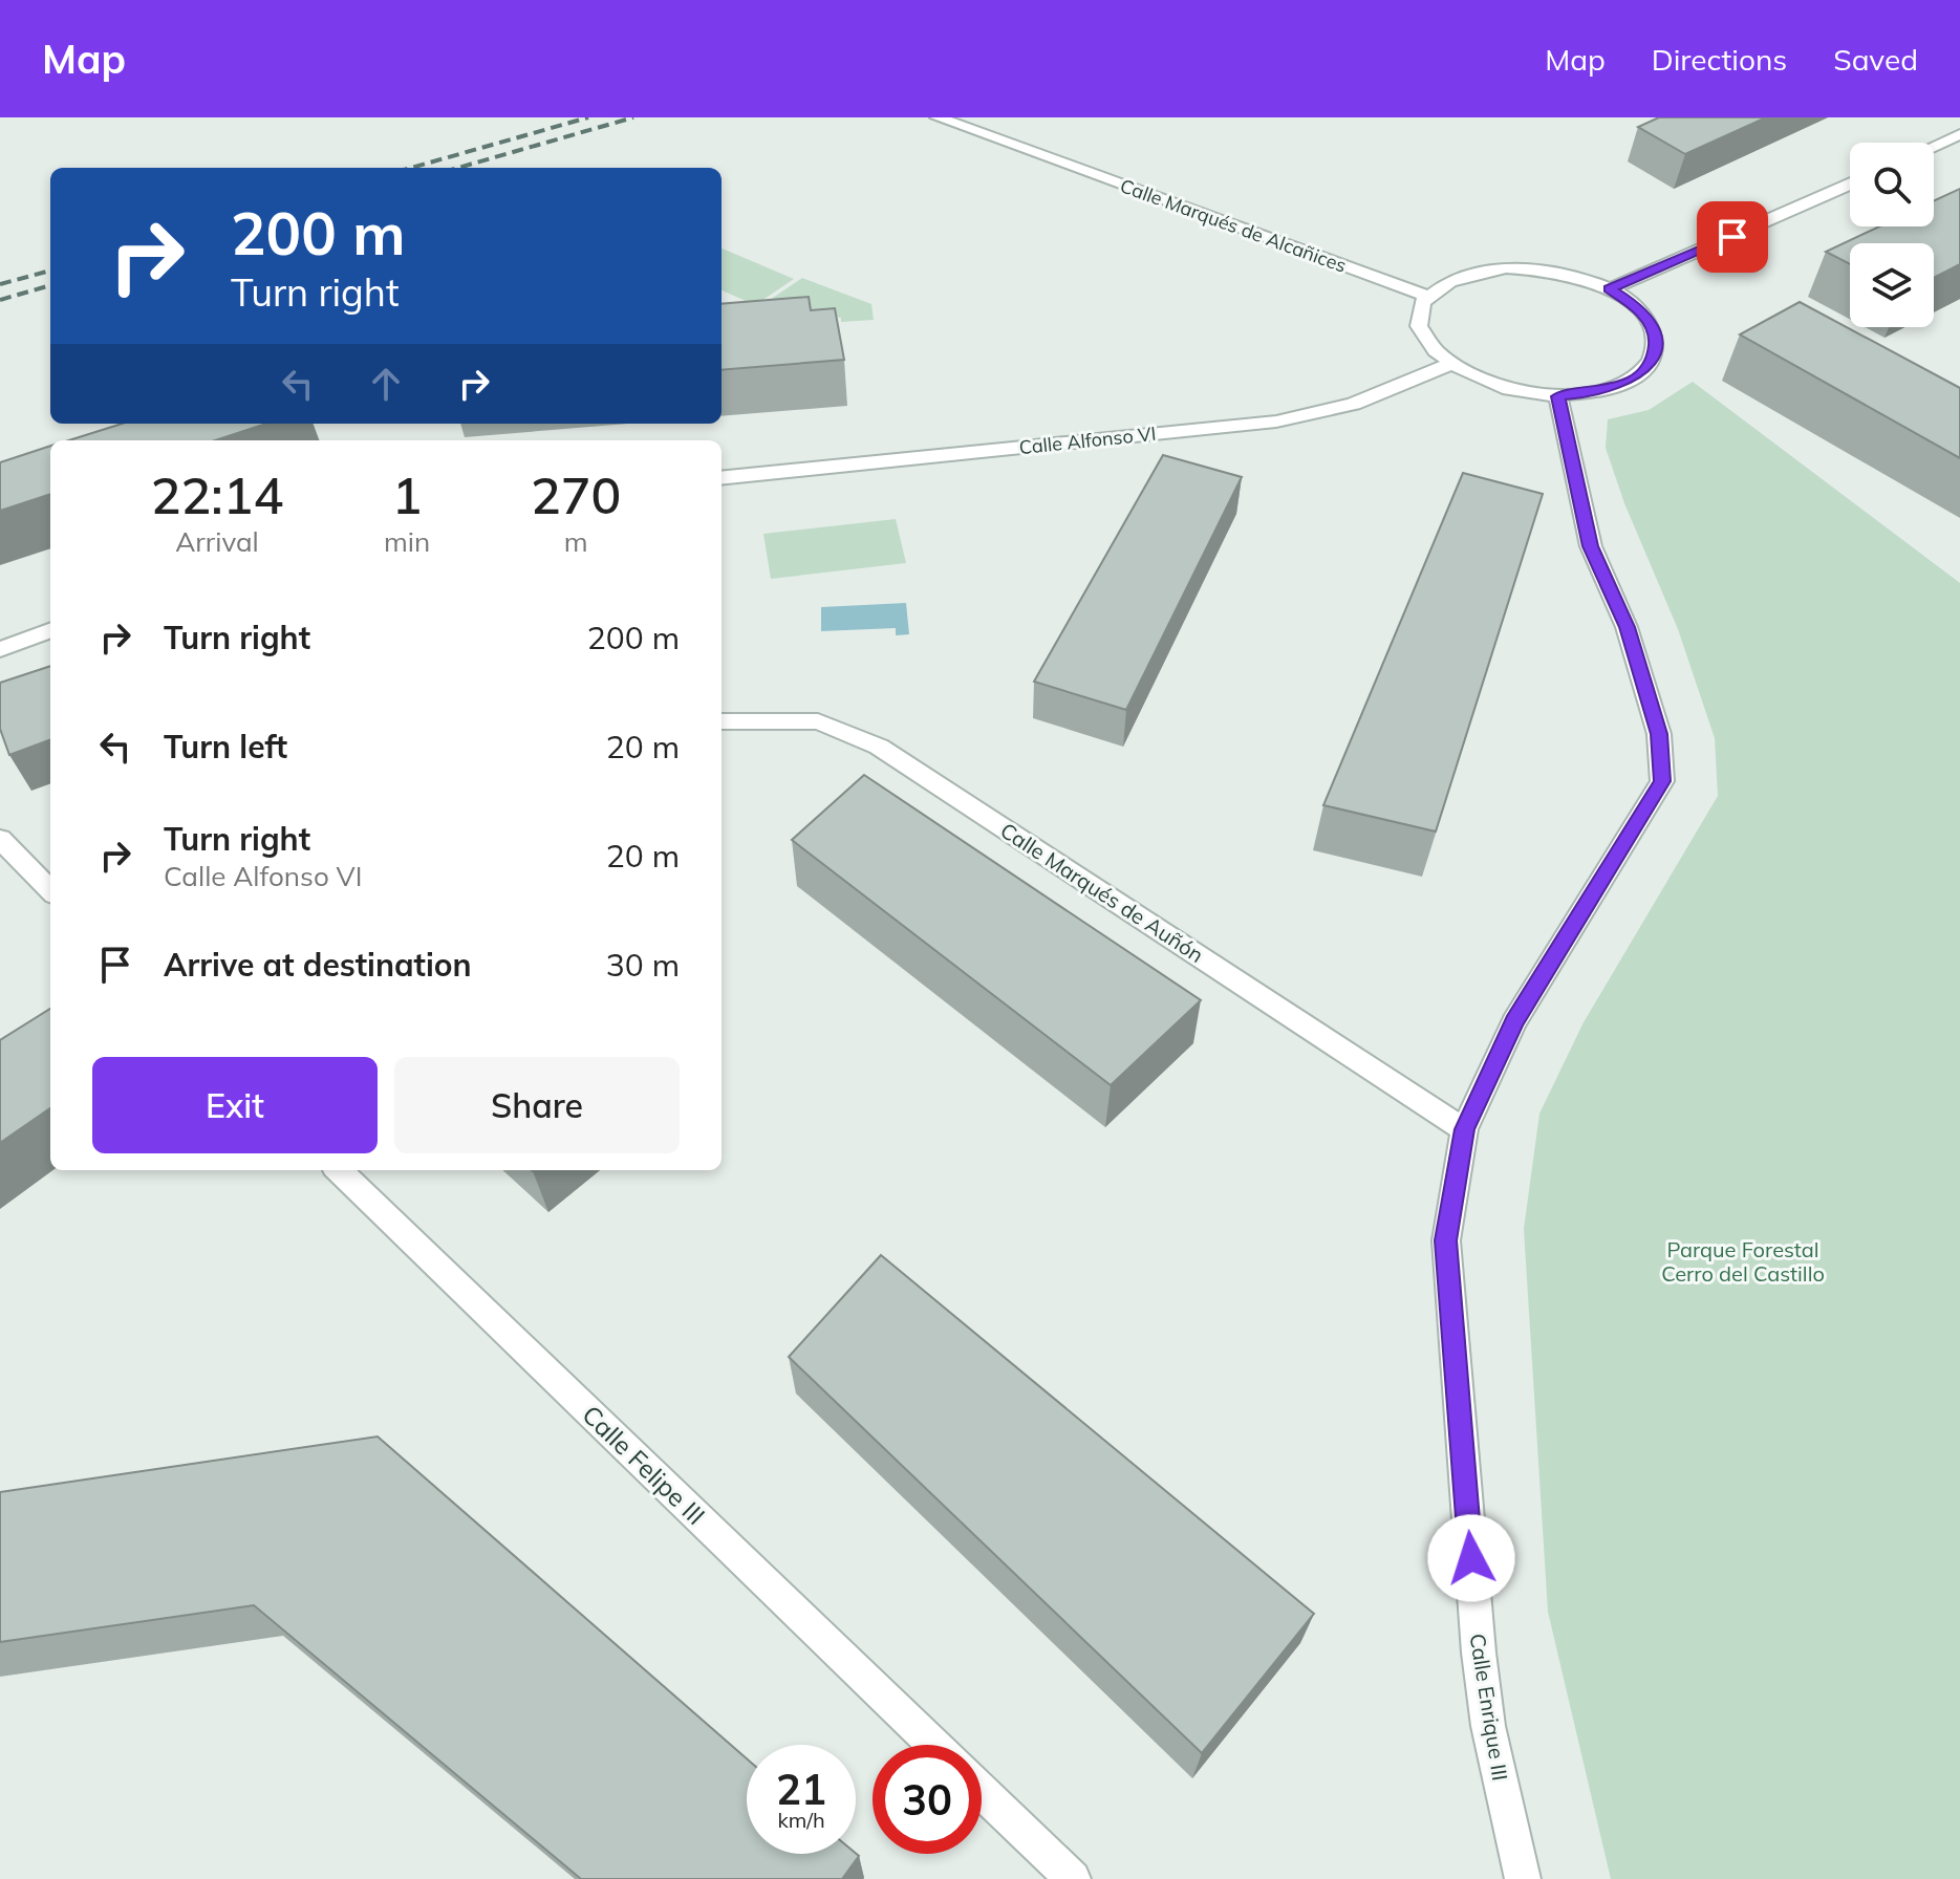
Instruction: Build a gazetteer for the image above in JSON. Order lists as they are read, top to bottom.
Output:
{
  "streets": {
    "street": [
      "Calle Marqués de Alcañices",
      "Calle Alfonso VI",
      "Calle Marqués de Auñón",
      "Calle Felipe III",
      "Calle Enrique III"
    ]
  },
  "crossings": [
    ["Calle Marqués de Auñón", "Calle Enrique III"]
  ],
  "parks": ["Parque Forestal Cerro del Castillo"],
  "page": {
    "header": "Map",
    "nav": ["Map", "Directions", "Saved"],
    "turn": ["200 m", "Turn right"],
    "eta": [
      "22:14",
      "Arrival",
      "1",
      "min",
      "270",
      "m"
    ],
    "list": [
      {
        "name": "Turn right",
        "value": "200 m"
      },
      {
        "name": "Turn left",
        "value": "20 m"
      },
      {
        "name": "Turn right",
        "note": "Calle Alfonso VI",
        "value": "20 m"
      },
      {
        "name": "Arrive at destination",
        "value": "30 m"
      }
    ],
    "buttons": ["Exit", "Share"],
    "speed": "21 km/h",
    "limit": "30"
  }
}
